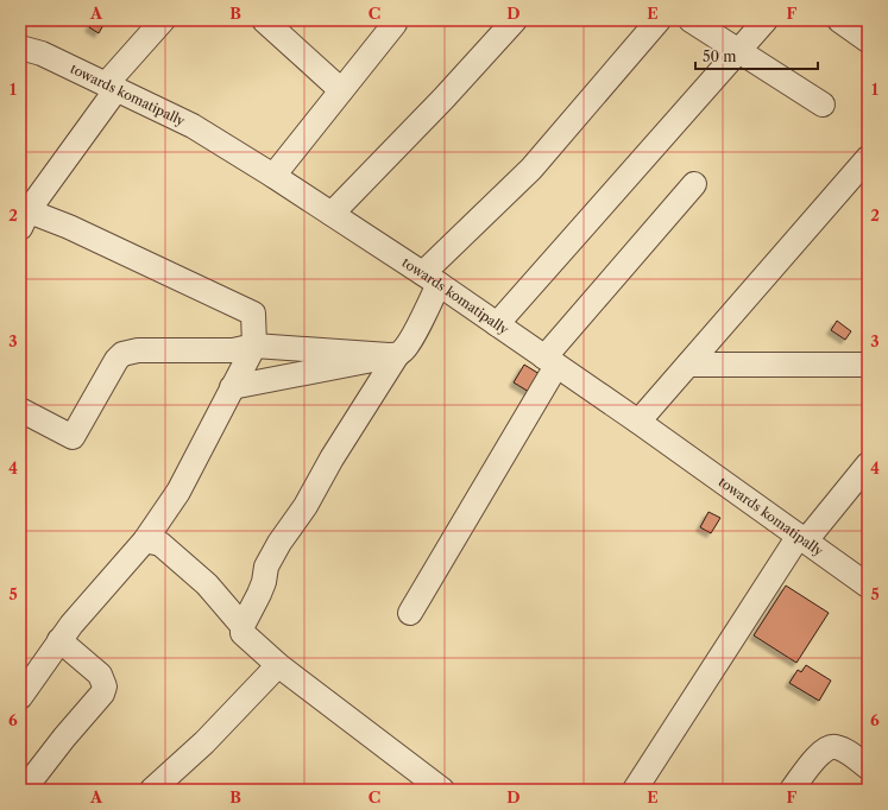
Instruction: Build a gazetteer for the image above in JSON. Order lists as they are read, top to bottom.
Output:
{
  "streets": {
    "street": ["towards komatipally"]
  },
  "scale_bar": "50 m",
  "grid": {
    "columns": [
      "A",
      "B",
      "C",
      "D",
      "E",
      "F"
    ],
    "rows": [
      "1",
      "2",
      "3",
      "4",
      "5",
      "6"
    ]
  }
}
